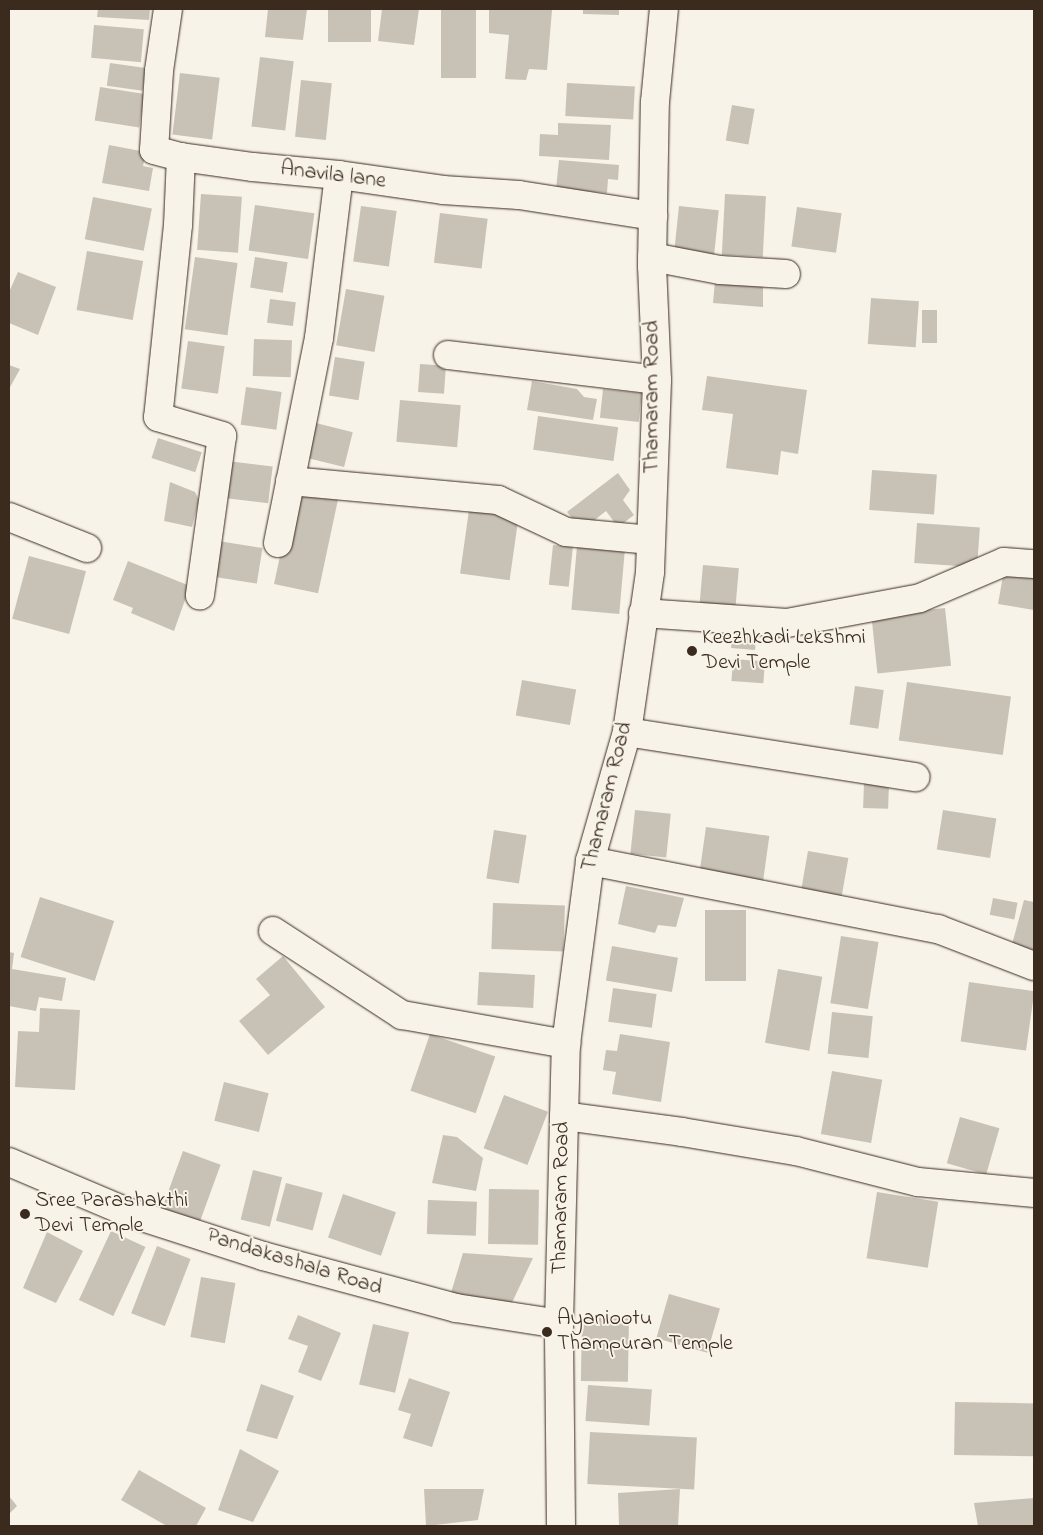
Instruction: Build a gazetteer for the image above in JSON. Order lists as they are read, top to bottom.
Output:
{
  "streets": {
    "street": ["Anavila lane", "Thamaram Road", "Pandakashala Road"]
  },
  "crossings": [
    ["Anavila lane", "Thamaram Road"],
    ["Thamaram Road", "Pandakashala Road"]
  ],
  "places": ["Keezhkadi Lekshmi Devi Temple", "Sree Parashakthi Devi Temple", "Ayaniootu Thampuran Temple"]
}
